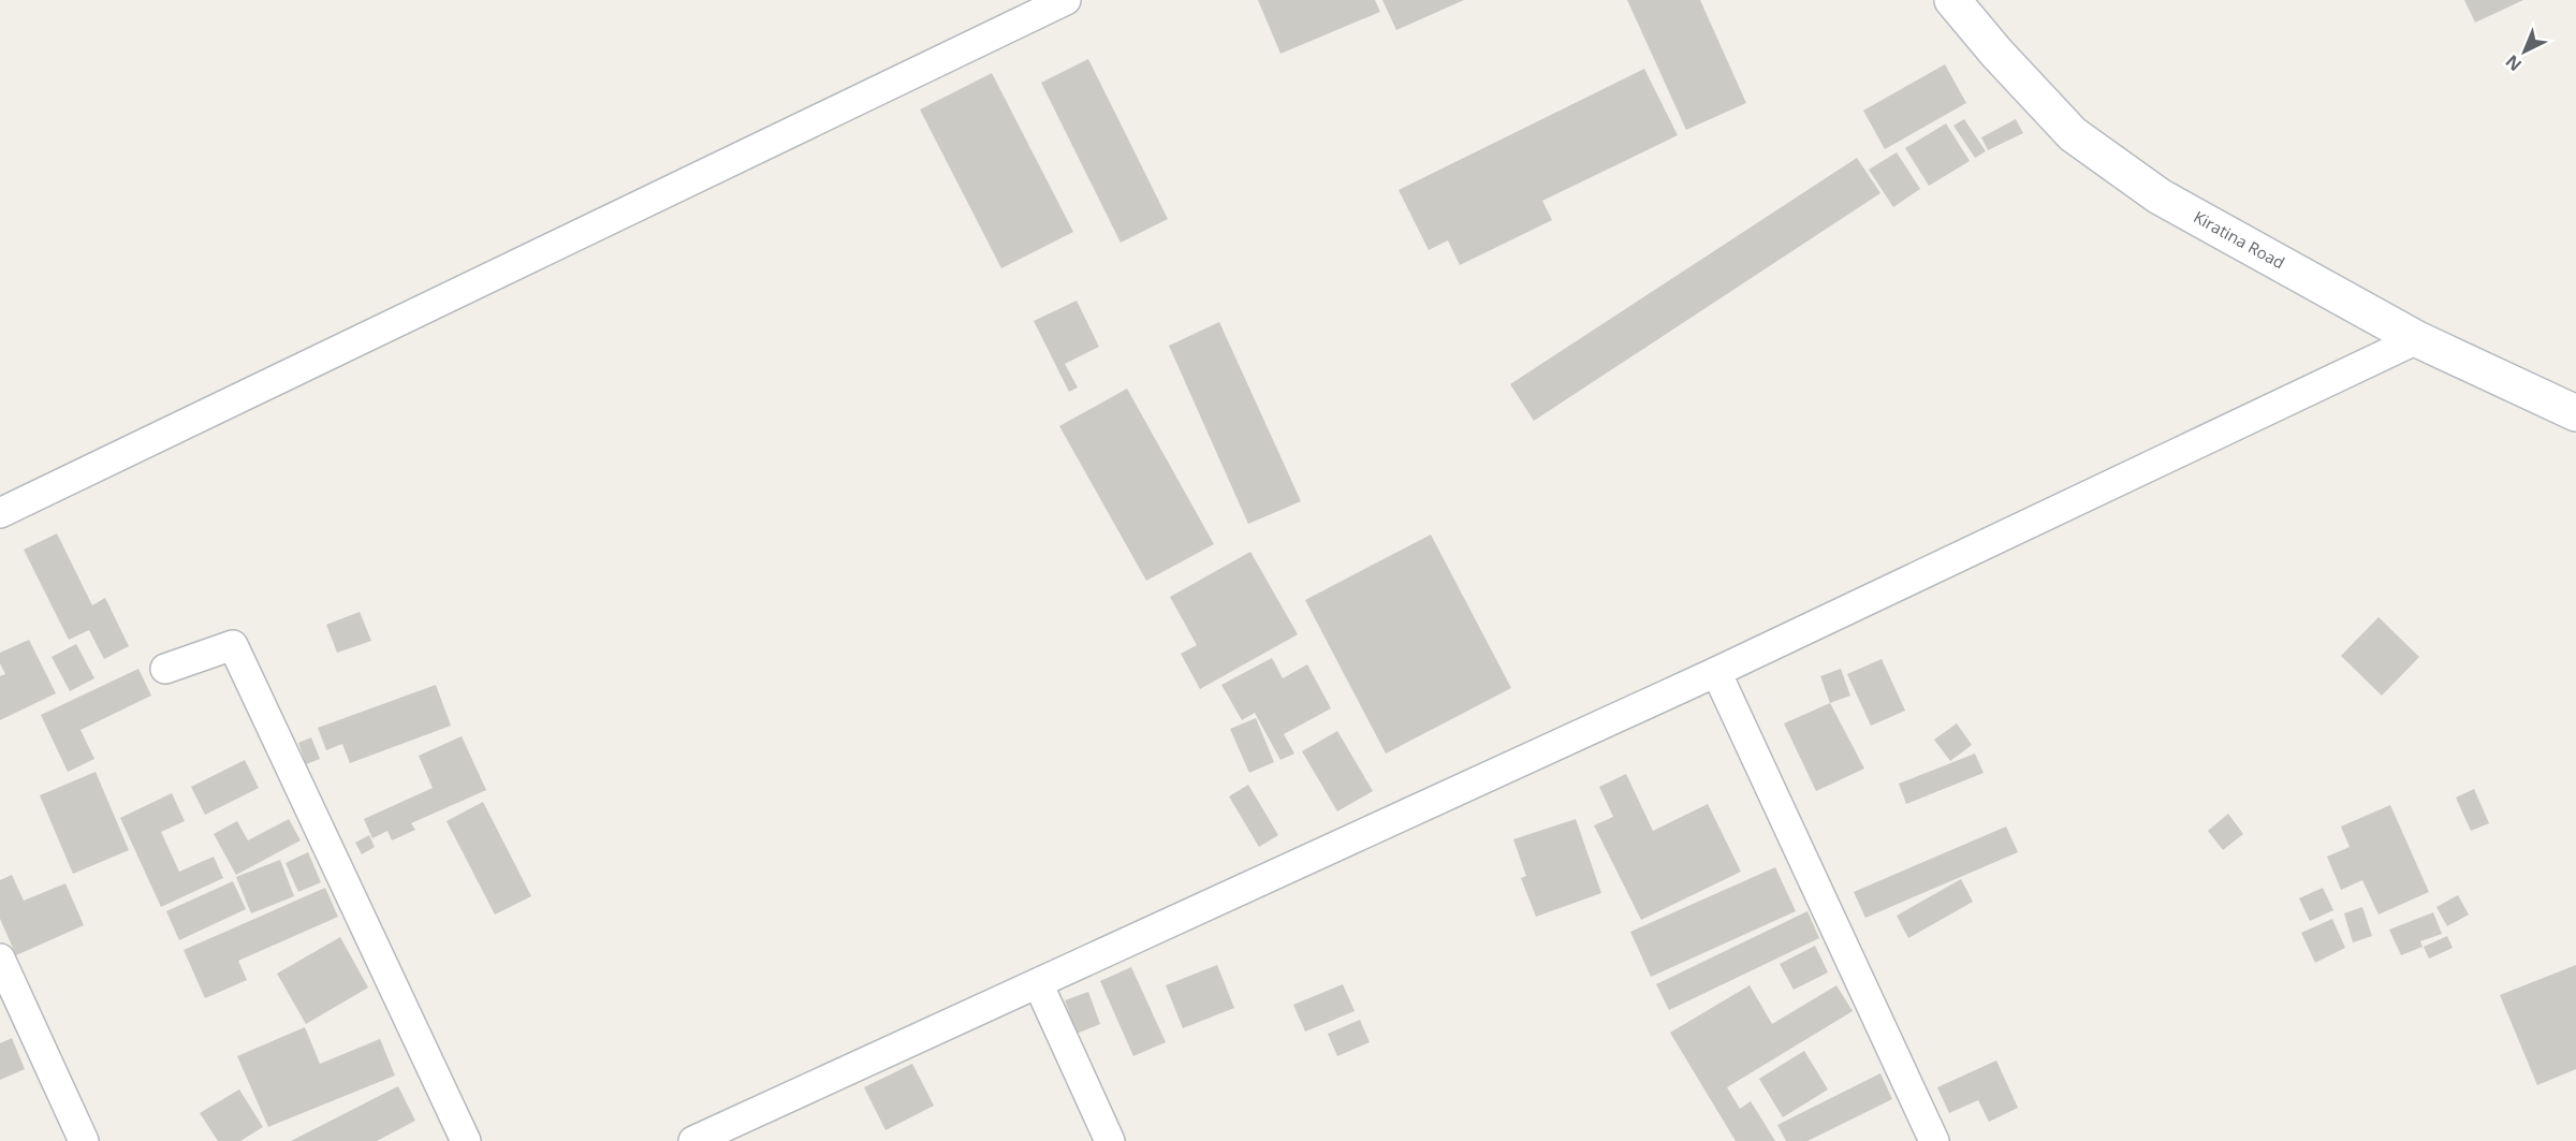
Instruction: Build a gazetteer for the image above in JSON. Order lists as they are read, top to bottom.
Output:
{
  "streets": {
    "street": ["Kiratina Road"]
  },
  "north": "bottom left"
}
